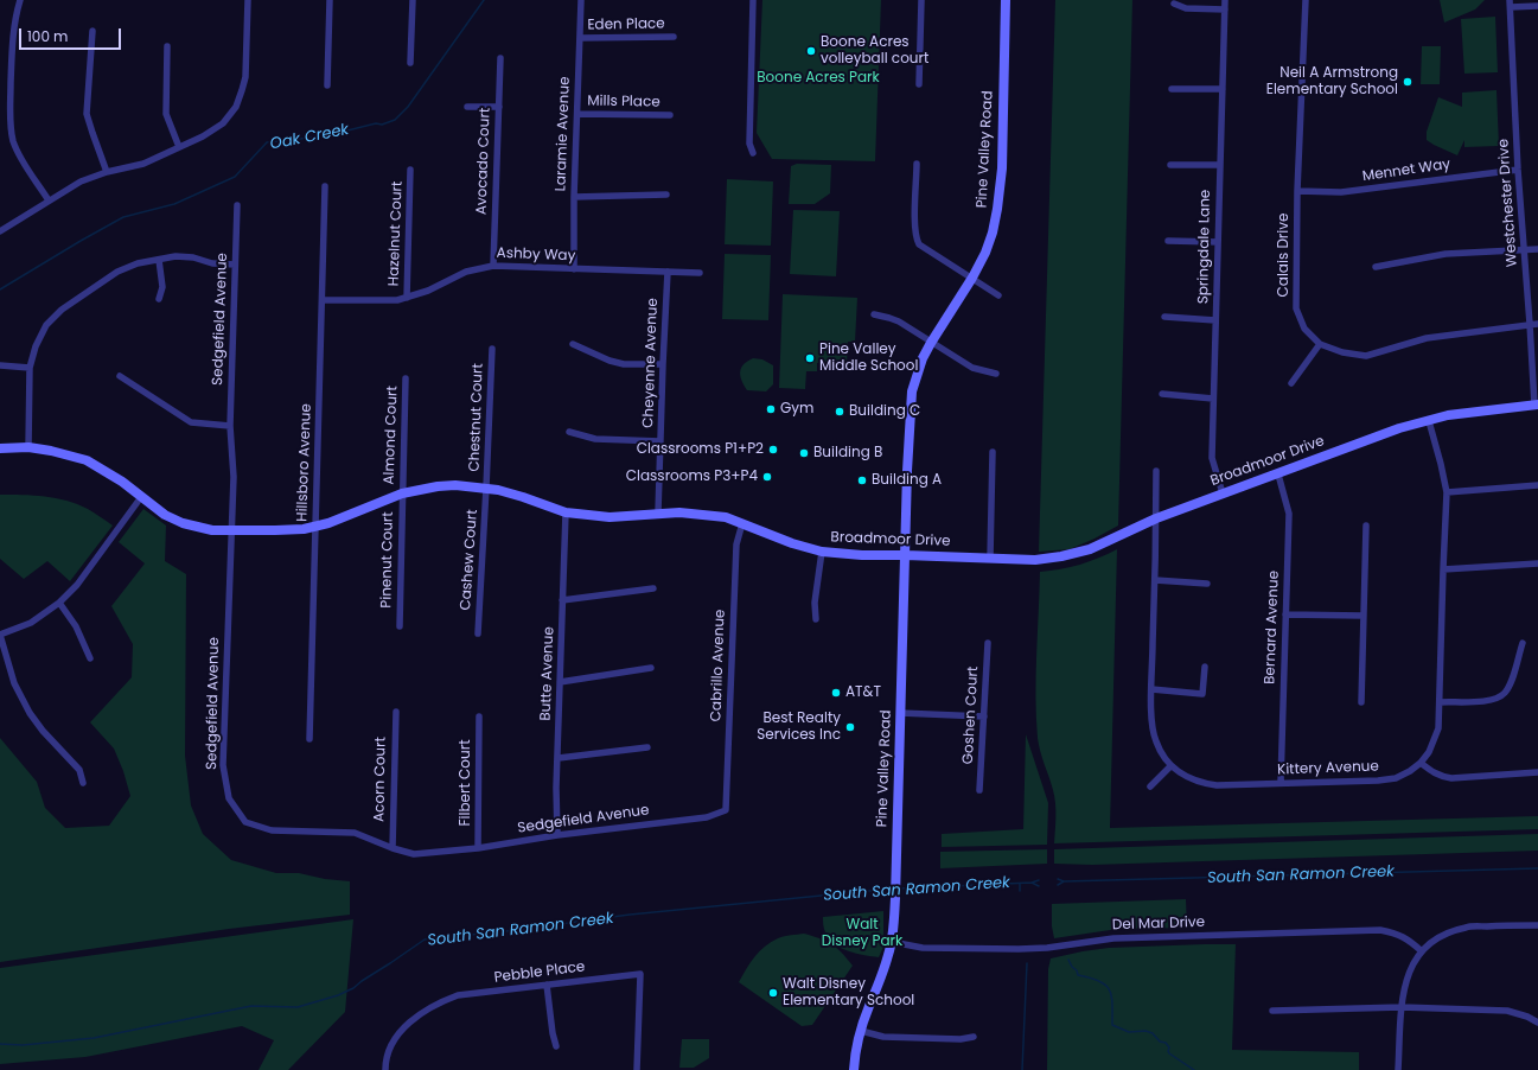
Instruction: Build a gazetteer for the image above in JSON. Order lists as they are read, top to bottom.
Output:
{
  "streets": {
    "street": [
      "Eden Place",
      "Mills Place",
      "Laramie Avenue",
      "Pine Valley Road",
      "Avocado Court",
      "Mennet Way",
      "Westchester Drive",
      "Hazelnut Court",
      "Springdale Lane",
      "Ashby Way",
      "Calais Drive",
      "Sedgefield Avenue",
      "Cheyenne Avenue",
      "Chestnut Court",
      "Almond Court",
      "Broadmoor Drive",
      "Hillsboro Avenue",
      "Pinenut Court",
      "Cashew Court",
      "Bernard Avenue",
      "Cabrillo Avenue",
      "Butte Avenue",
      "Goshen Court",
      "Kittery Avenue",
      "Acorn Court",
      "Filbert Court",
      "Del Mar Drive",
      "Pebble Place"
    ]
  },
  "crossings": [
    ["Eden Place", "Laramie Avenue"],
    ["Mills Place", "Laramie Avenue"],
    ["Laramie Avenue", "Ashby Way"],
    ["Pine Valley Road", "Broadmoor Drive"],
    ["Pine Valley Road", "Del Mar Drive"],
    ["Avocado Court", "Ashby Way"],
    ["Mennet Way", "Westchester Drive"],
    ["Mennet Way", "Calais Drive"],
    ["Westchester Drive", "Calais Drive"],
    ["Westchester Drive", "Broadmoor Drive"],
    ["Hazelnut Court", "Ashby Way"],
    ["Springdale Lane", "Broadmoor Drive"],
    ["Ashby Way", "Cheyenne Avenue"],
    ["Ashby Way", "Hillsboro Avenue"],
    ["Sedgefield Avenue", "Broadmoor Drive"],
    ["Sedgefield Avenue", "Cabrillo Avenue"],
    ["Sedgefield Avenue", "Butte Avenue"],
    ["Sedgefield Avenue", "Acorn Court"],
    ["Sedgefield Avenue", "Filbert Court"],
    ["Cheyenne Avenue", "Broadmoor Drive"],
    ["Chestnut Court", "Broadmoor Drive"],
    ["Chestnut Court", "Cashew Court"],
    ["Almond Court", "Broadmoor Drive"],
    ["Almond Court", "Pinenut Court"],
    ["Broadmoor Drive", "Hillsboro Avenue"],
    ["Broadmoor Drive", "Pinenut Court"],
    ["Broadmoor Drive", "Cashew Court"],
    ["Broadmoor Drive", "Bernard Avenue"],
    ["Broadmoor Drive", "Cabrillo Avenue"],
    ["Broadmoor Drive", "Butte Avenue"],
    ["Broadmoor Drive", "Kittery Avenue"],
    ["Bernard Avenue", "Kittery Avenue"]
  ],
  "water": ["Oak Creek", "South San Ramon Creek"],
  "parks": ["Boone Acres Park", "Walt Disney Park"],
  "places": [
    "Boone Acres volleyball court",
    "Neil A Armstrong Elementary School",
    "Pine Valley Middle School",
    "Gym",
    "Building C",
    "Classrooms P1+P2",
    "Building B",
    "Classrooms P3+P4",
    "Building A",
    "AT&T",
    "Best Realty Services Inc",
    "Walt Disney Elementary School"
  ],
  "scale_bar": "100 m"
}
